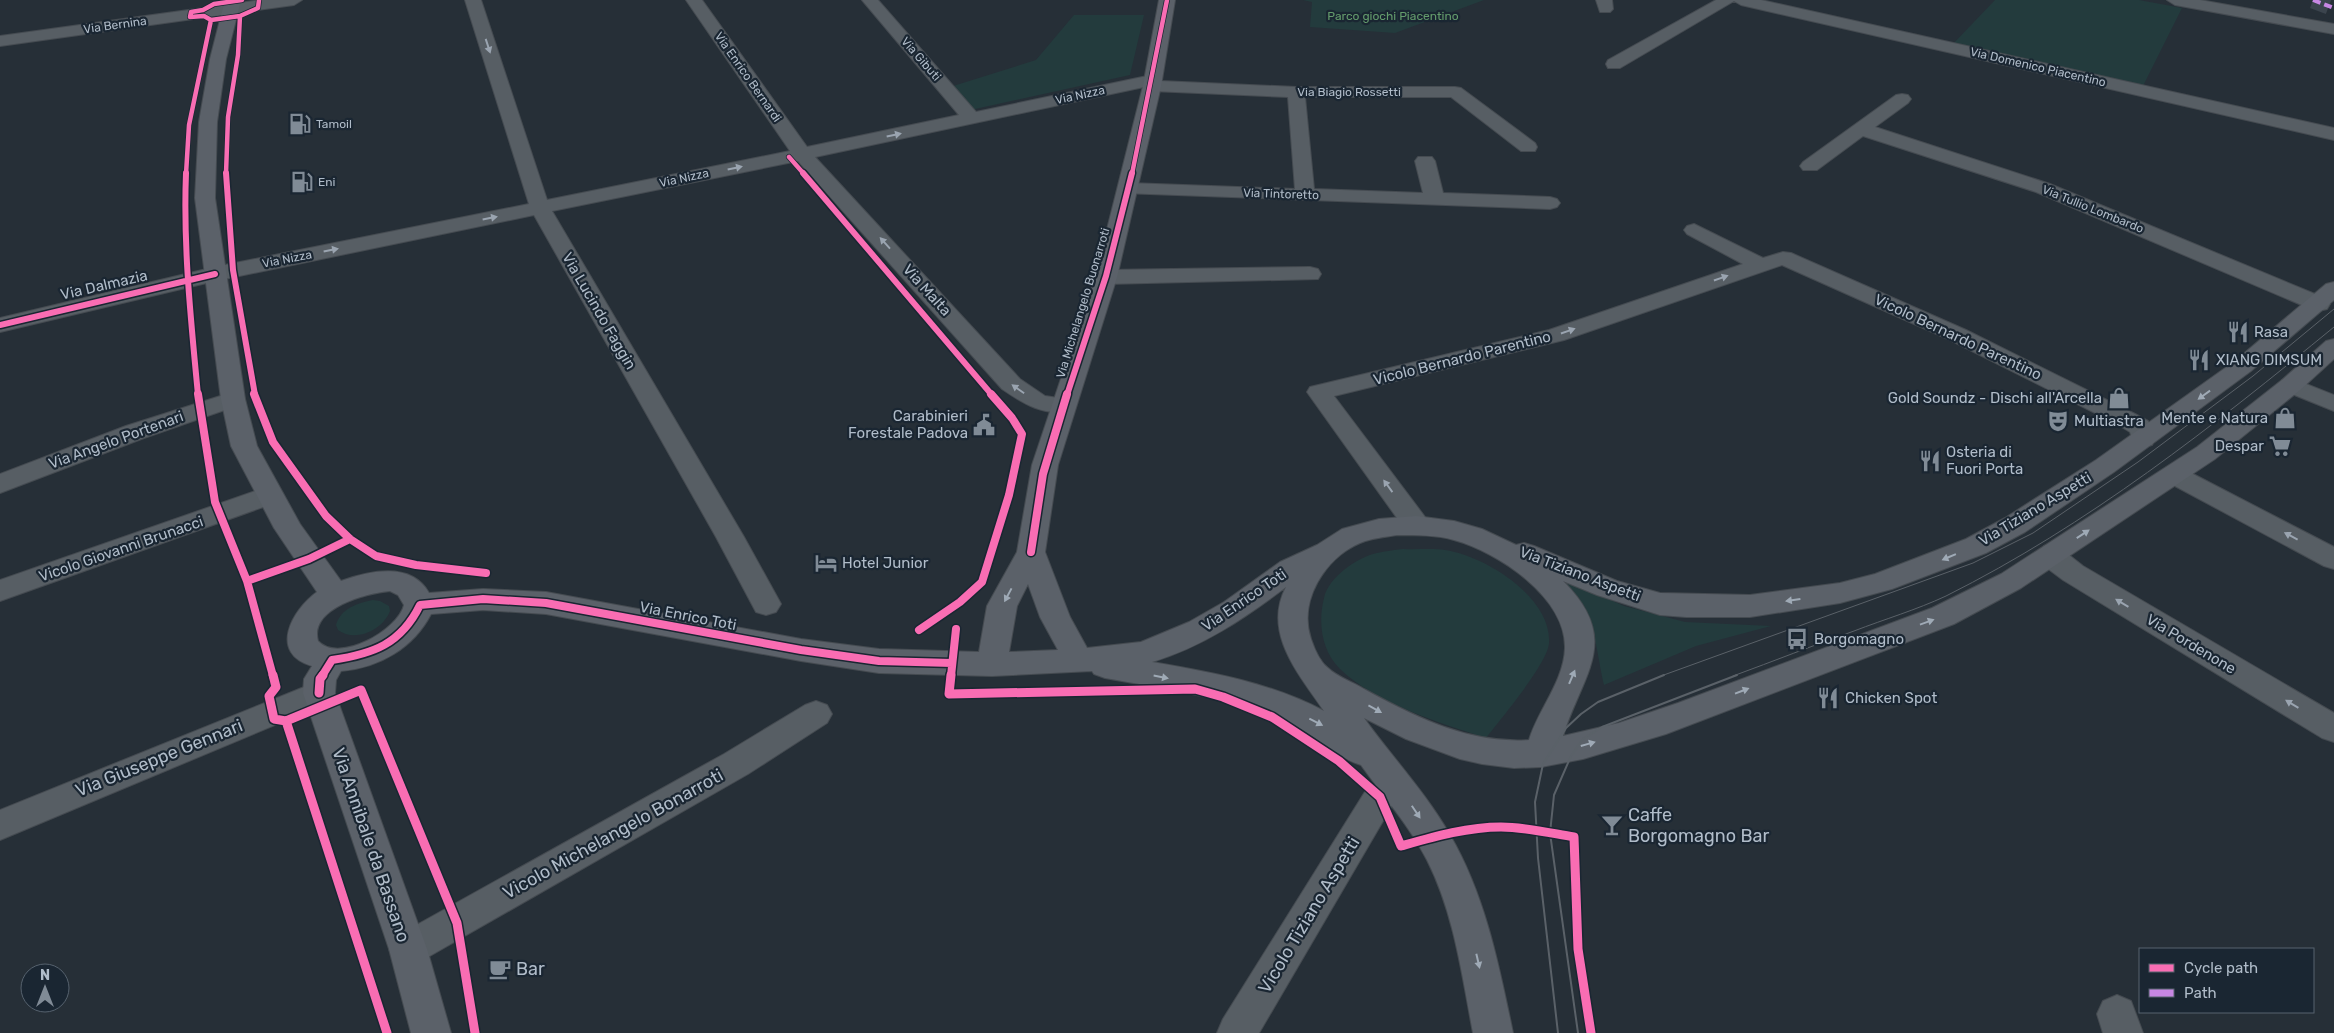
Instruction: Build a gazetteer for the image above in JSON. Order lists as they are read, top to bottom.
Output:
{
  "streets": {
    "street": [
      "Via Bernina",
      "Via Gibuti",
      "Via Domenico Piacentino",
      "Via Enrico Bernardi",
      "Via Biagio Rossetti",
      "Via Nizza",
      "Via Tintoretto",
      "Via Tullio Lombardo",
      "Via Dalmazia",
      "Via Malta",
      "Via Michelangelo Buonarroti",
      "Via Lucindo Faggin",
      "Vicolo Bernardo Parentino",
      "Via Angelo Portenari",
      "Via Tiziano Aspetti",
      "Vicolo Giovanni Brunacci",
      "Via Enrico Toti",
      "Via Pordenone",
      "Via Giuseppe Gennari",
      "Vicolo Michelangelo Bonarroti",
      "Via Annibale da Bassano",
      "Vicolo Tiziano Aspetti"
    ]
  },
  "crossings": [
    ["Via Gibuti", "Via Nizza"],
    ["Via Enrico Bernardi", "Via Nizza"],
    ["Via Enrico Bernardi", "Via Malta"],
    ["Via Biagio Rossetti", "Via Nizza"],
    ["Via Biagio Rossetti", "Via Michelangelo Buonarroti"],
    ["Via Nizza", "Via Dalmazia"],
    ["Via Nizza", "Via Malta"],
    ["Via Nizza", "Via Michelangelo Buonarroti"],
    ["Via Nizza", "Via Lucindo Faggin"],
    ["Via Tintoretto", "Via Michelangelo Buonarroti"],
    ["Via Tullio Lombardo", "Via Tiziano Aspetti"],
    ["Via Malta", "Via Michelangelo Buonarroti"],
    ["Via Michelangelo Buonarroti", "Via Enrico Toti"],
    ["Vicolo Bernardo Parentino", "Via Tiziano Aspetti"],
    ["Vicolo Bernardo Parentino", "Via Enrico Toti"],
    ["Via Tiziano Aspetti", "Via Enrico Toti"],
    ["Via Giuseppe Gennari", "Via Annibale da Bassano"],
    ["Vicolo Michelangelo Bonarroti", "Via Annibale da Bassano"]
  ],
  "one_way": ["Via Nizza", "Via Malta"],
  "parks": ["Parco giochi Piacentino"],
  "places": {
    "fuel station": ["Tamoil", "Eni"],
    "restaurant": [
      "Rasa",
      "XIANG DIMSUM",
      "Osteria di Fuori Porta",
      "Chicken Spot"
    ],
    "shop": ["Gold Soundz - Dischi all'Arcella", "Mente e Natura"],
    "theatre": ["Multiastra"],
    "public building": ["Carabinieri Forestale Padova"],
    "supermarket": ["Despar"],
    "hotel": ["Hotel Junior"],
    "bus stop": ["Borgomagno"],
    "bar": ["Caffe Borgomagno Bar"],
    "cafe": ["Bar"]
  },
  "legend": ["Cycle path", "Path"],
  "north": "top"
}
